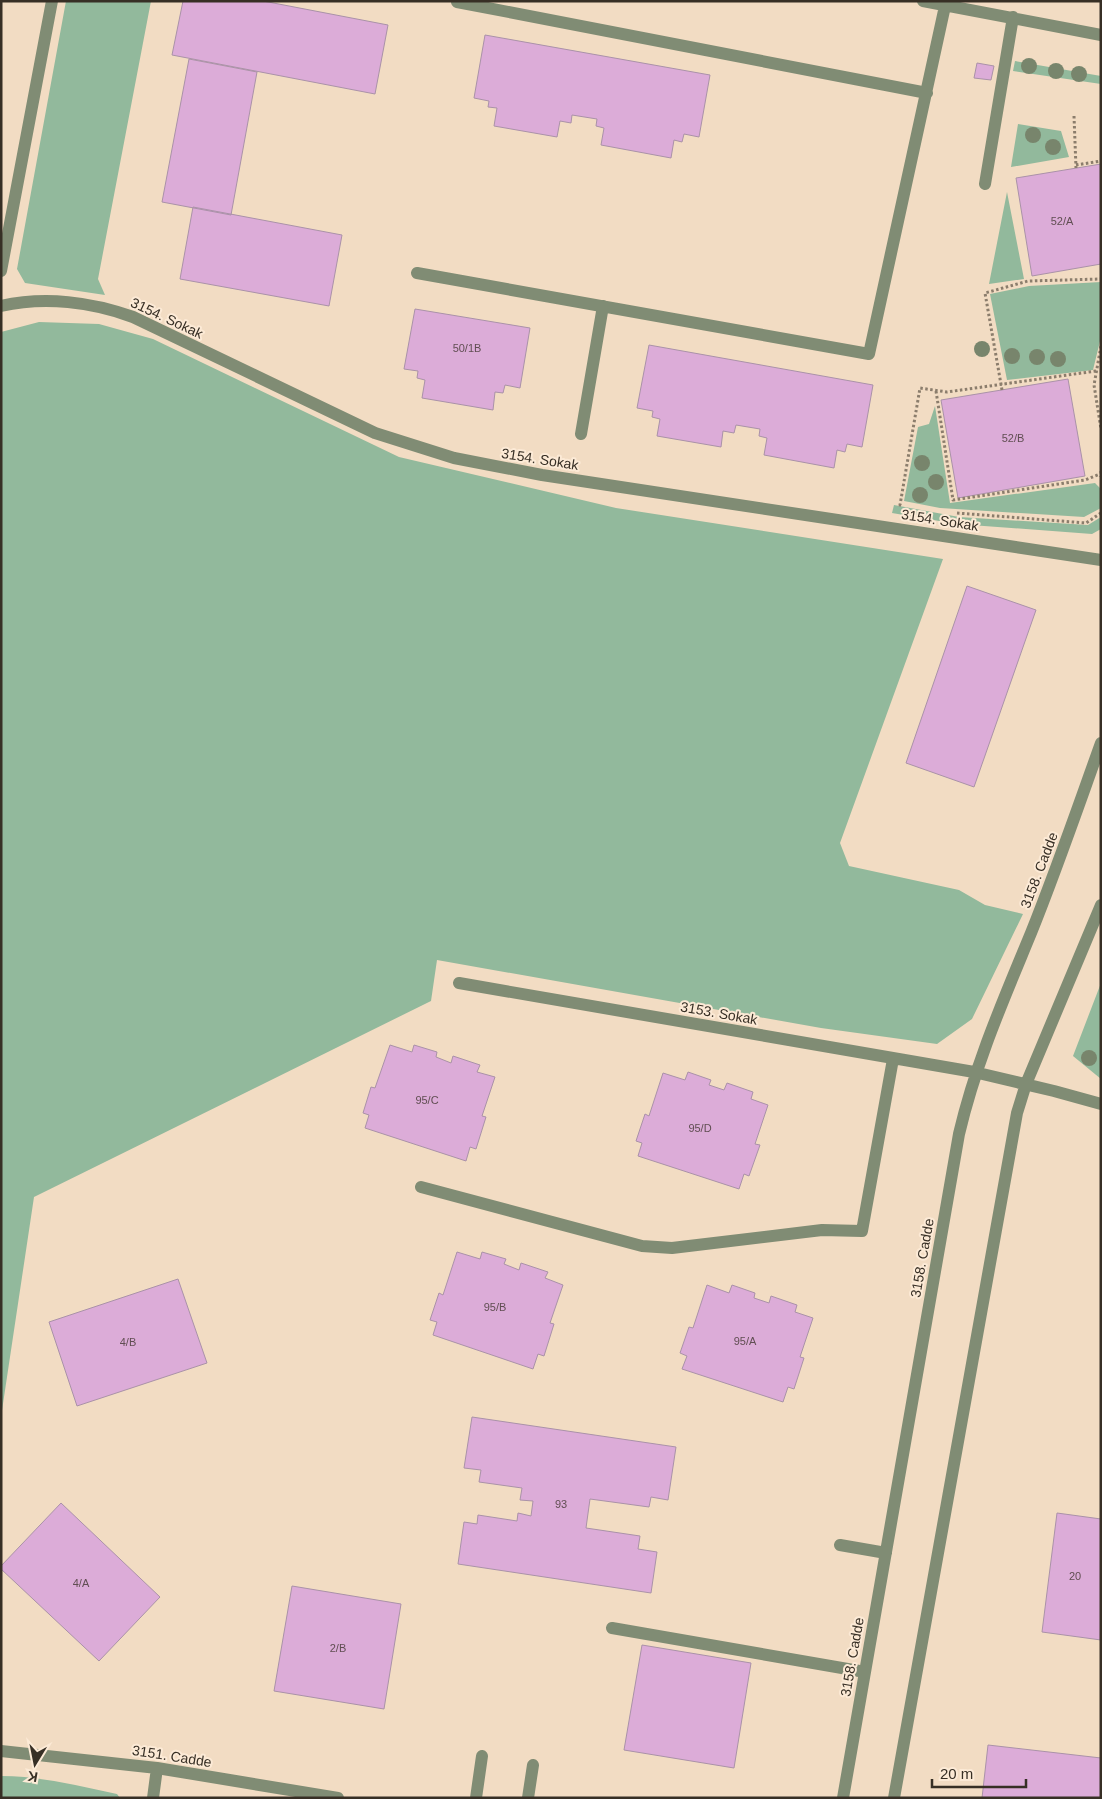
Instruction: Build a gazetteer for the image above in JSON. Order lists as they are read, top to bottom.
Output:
{
  "streets": {
    "street": [
      "3154. Sokak",
      "3158. Cadde",
      "3153. Sokak",
      "3151. Cadde"
    ]
  },
  "crossings": [
    ["3158. Cadde", "3153. Sokak"]
  ],
  "house_numbers": [
    "52/A",
    "50/1B",
    "52/B",
    "95/C",
    "95/D",
    "95/B",
    "95/A",
    "4/B",
    "93",
    "20",
    "4/A",
    "2/B"
  ],
  "scale_bar": "20 m",
  "north": "bottom"
}
